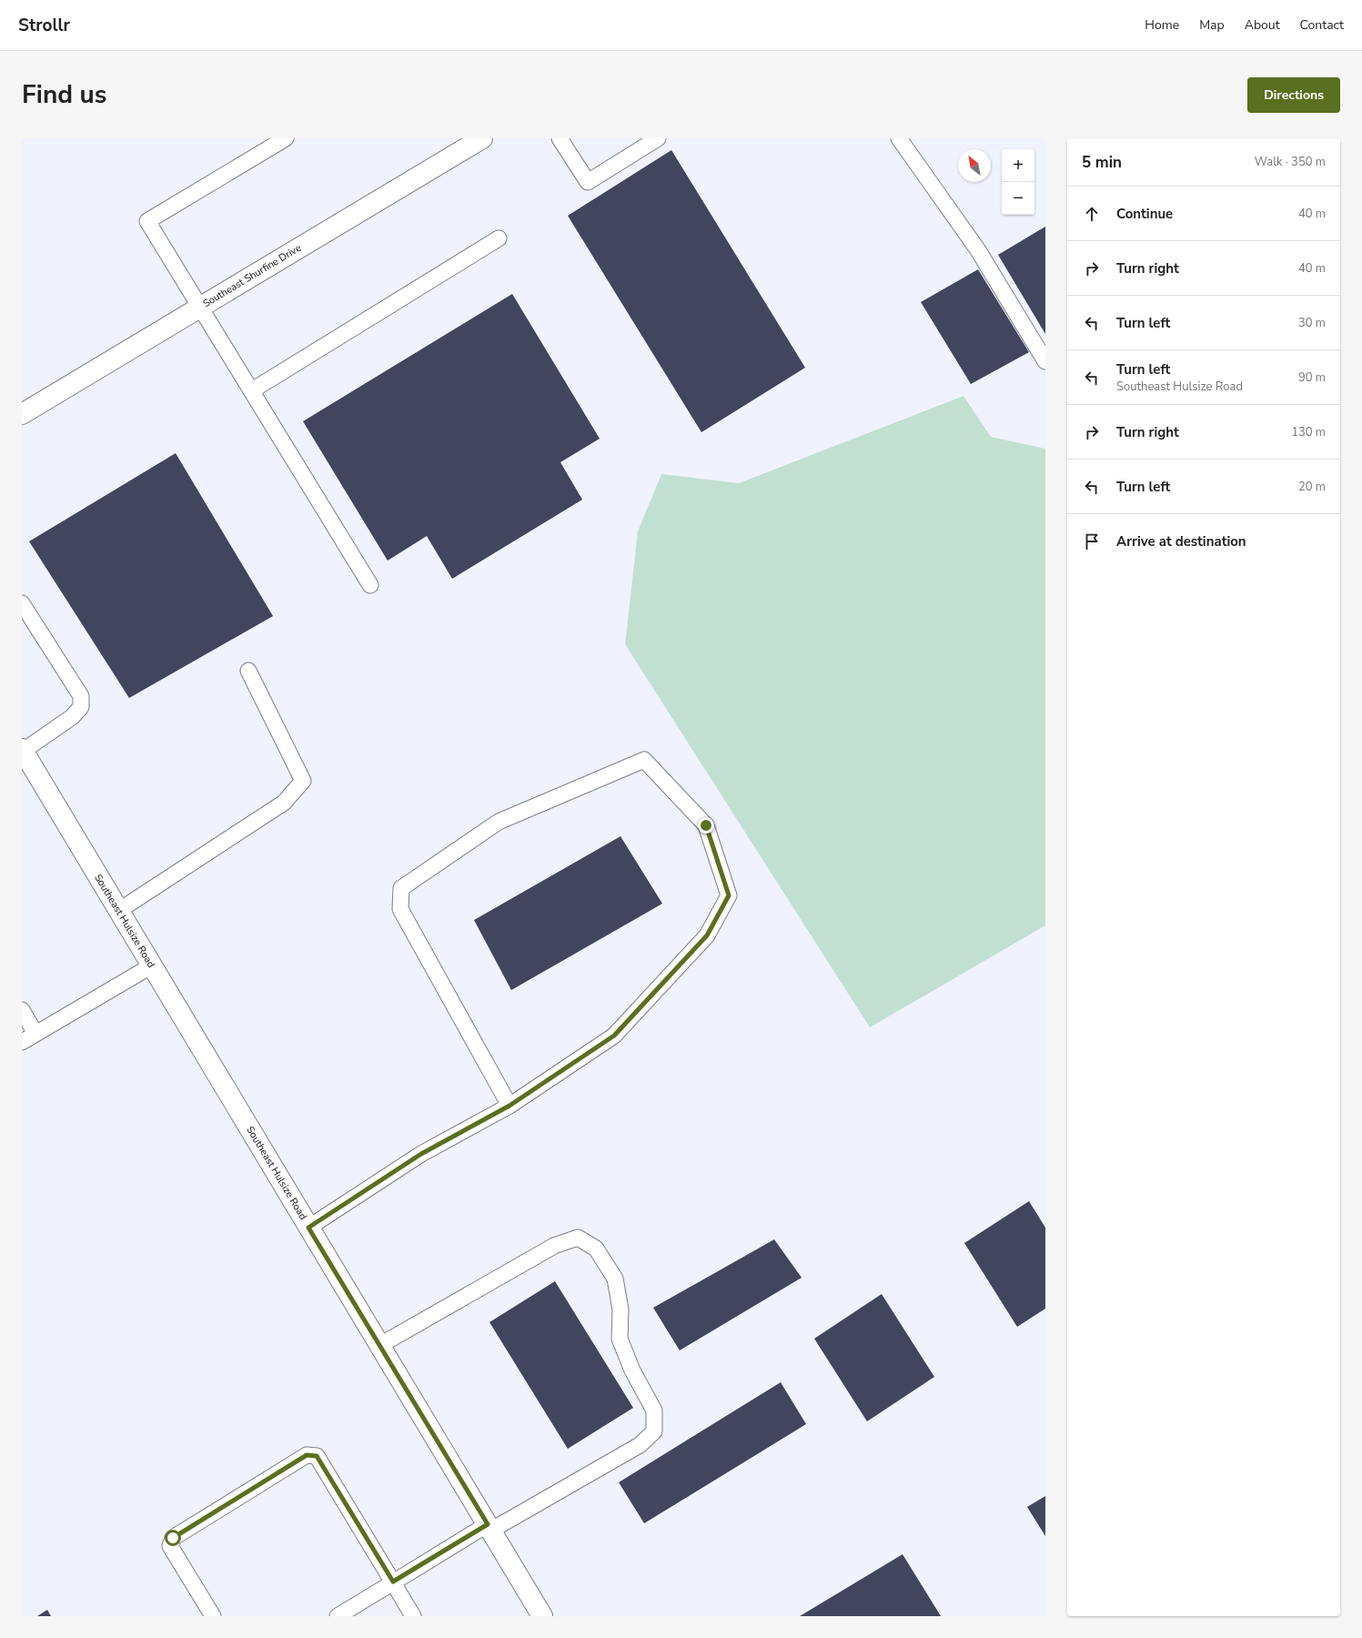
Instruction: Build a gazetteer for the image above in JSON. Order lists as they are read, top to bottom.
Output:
{
  "streets": {
    "street": ["Southeast Shurfine Drive", "Southeast Hulsize Road"]
  },
  "north": "top left",
  "page": {
    "header": "Strollr",
    "nav": [
      "Home",
      "Map",
      "About",
      "Contact"
    ],
    "title": "Find us",
    "buttons": "Directions",
    "heading": ["5 min", "Walk · 350 m"],
    "map_buttons": ["+", "−"],
    "list": [
      ["Continue", "40 m"],
      ["Turn right", "40 m"],
      ["Turn left", "30 m"],
      ["Turn left", "Southeast Hulsize Road", "90 m"],
      ["Turn right", "130 m"],
      ["Turn left", "20 m"],
      "Arrive at destination"
    ]
  }
}
